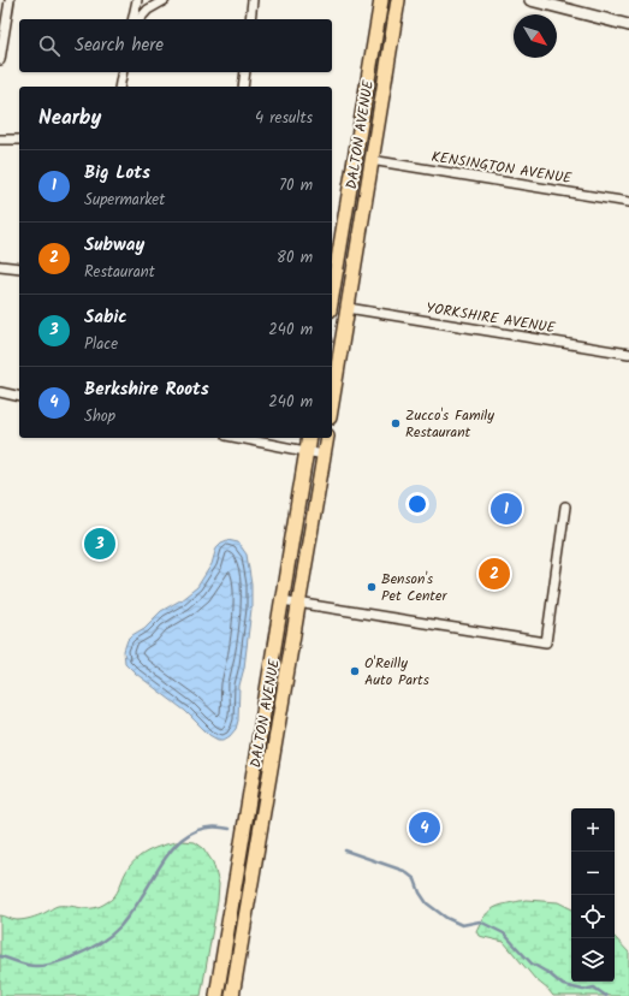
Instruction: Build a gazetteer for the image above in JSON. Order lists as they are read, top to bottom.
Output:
{
  "streets": {
    "main road": ["DALTON AVENUE"],
    "street": ["KENSINGTON AVENUE", "YORKSHIRE AVENUE"]
  },
  "crossings": [
    ["DALTON AVENUE", "KENSINGTON AVENUE"],
    ["DALTON AVENUE", "YORKSHIRE AVENUE"]
  ],
  "places": ["Zucco's Family Restaurant", "Benson's Pet Center", "O'Reilly Auto Parts"],
  "north": "bottom right",
  "page": {
    "search": "Search here",
    "heading": ["Nearby", "4 results"],
    "list": [
      {
        "mark": "1",
        "name": "Big Lots",
        "note": "Supermarket",
        "value": "70 m"
      },
      {
        "mark": "2",
        "name": "Subway",
        "note": "Restaurant",
        "value": "80 m"
      },
      {
        "mark": "3",
        "name": "Sabic",
        "note": "Place",
        "value": "240 m"
      },
      {
        "mark": "4",
        "name": "Berkshire Roots",
        "note": "Shop",
        "value": "240 m"
      }
    ],
    "pins": [
      "1",
      "3",
      "2",
      "4"
    ],
    "map_buttons": ["+", "−"]
  }
}
